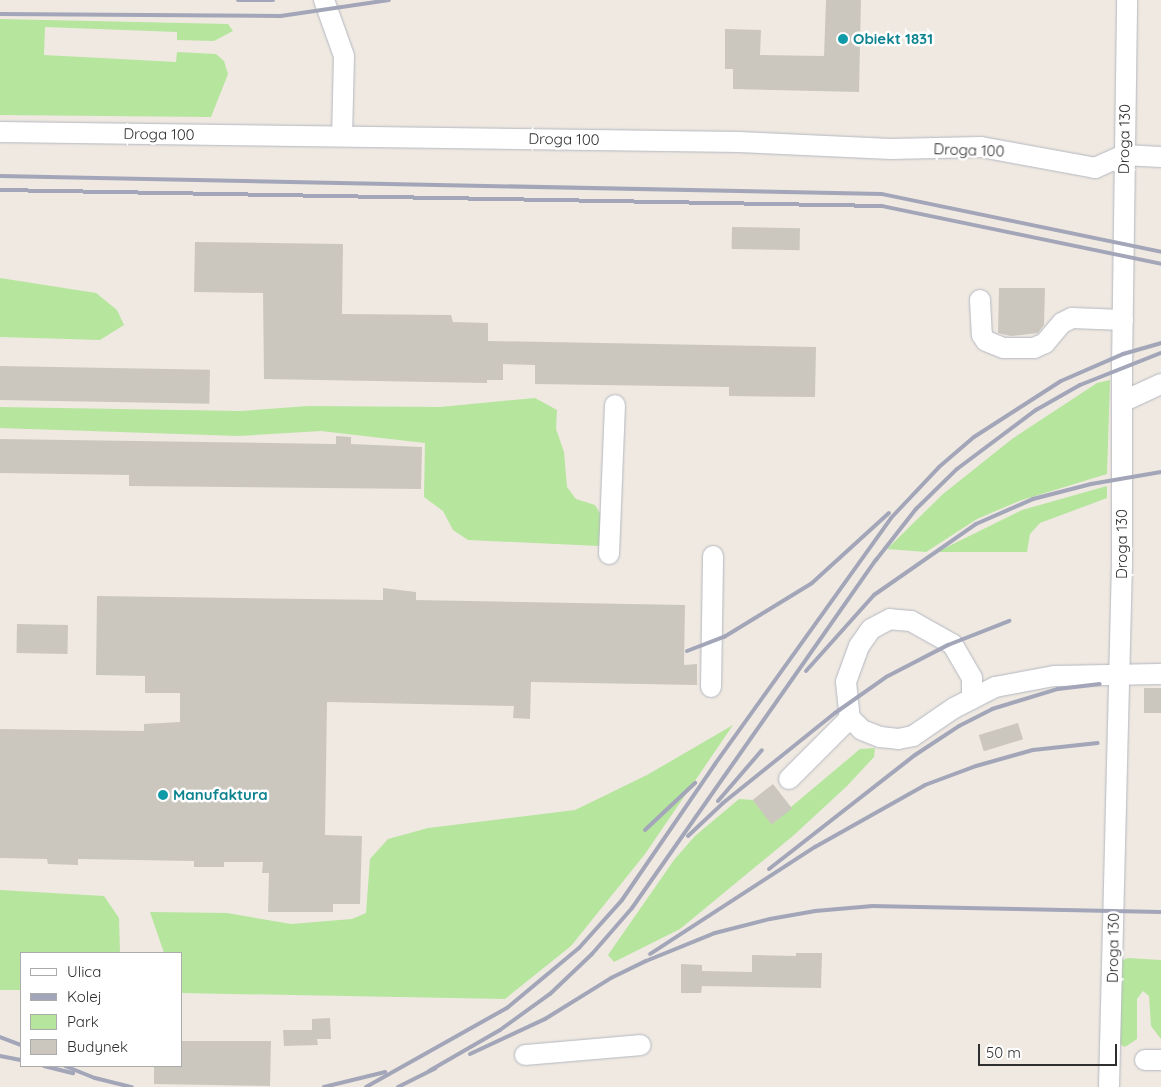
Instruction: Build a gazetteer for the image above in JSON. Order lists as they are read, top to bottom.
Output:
{
  "streets": {
    "lane": ["Droga 100", "Droga 130"]
  },
  "crossings": [
    ["Droga 100", "Droga 130"]
  ],
  "places": ["Obiekt 1831", "Manufaktura"],
  "legend": [
    "Ulica",
    "Kolej",
    "Park",
    "Budynek"
  ],
  "scale_bar": "50 m"
}
